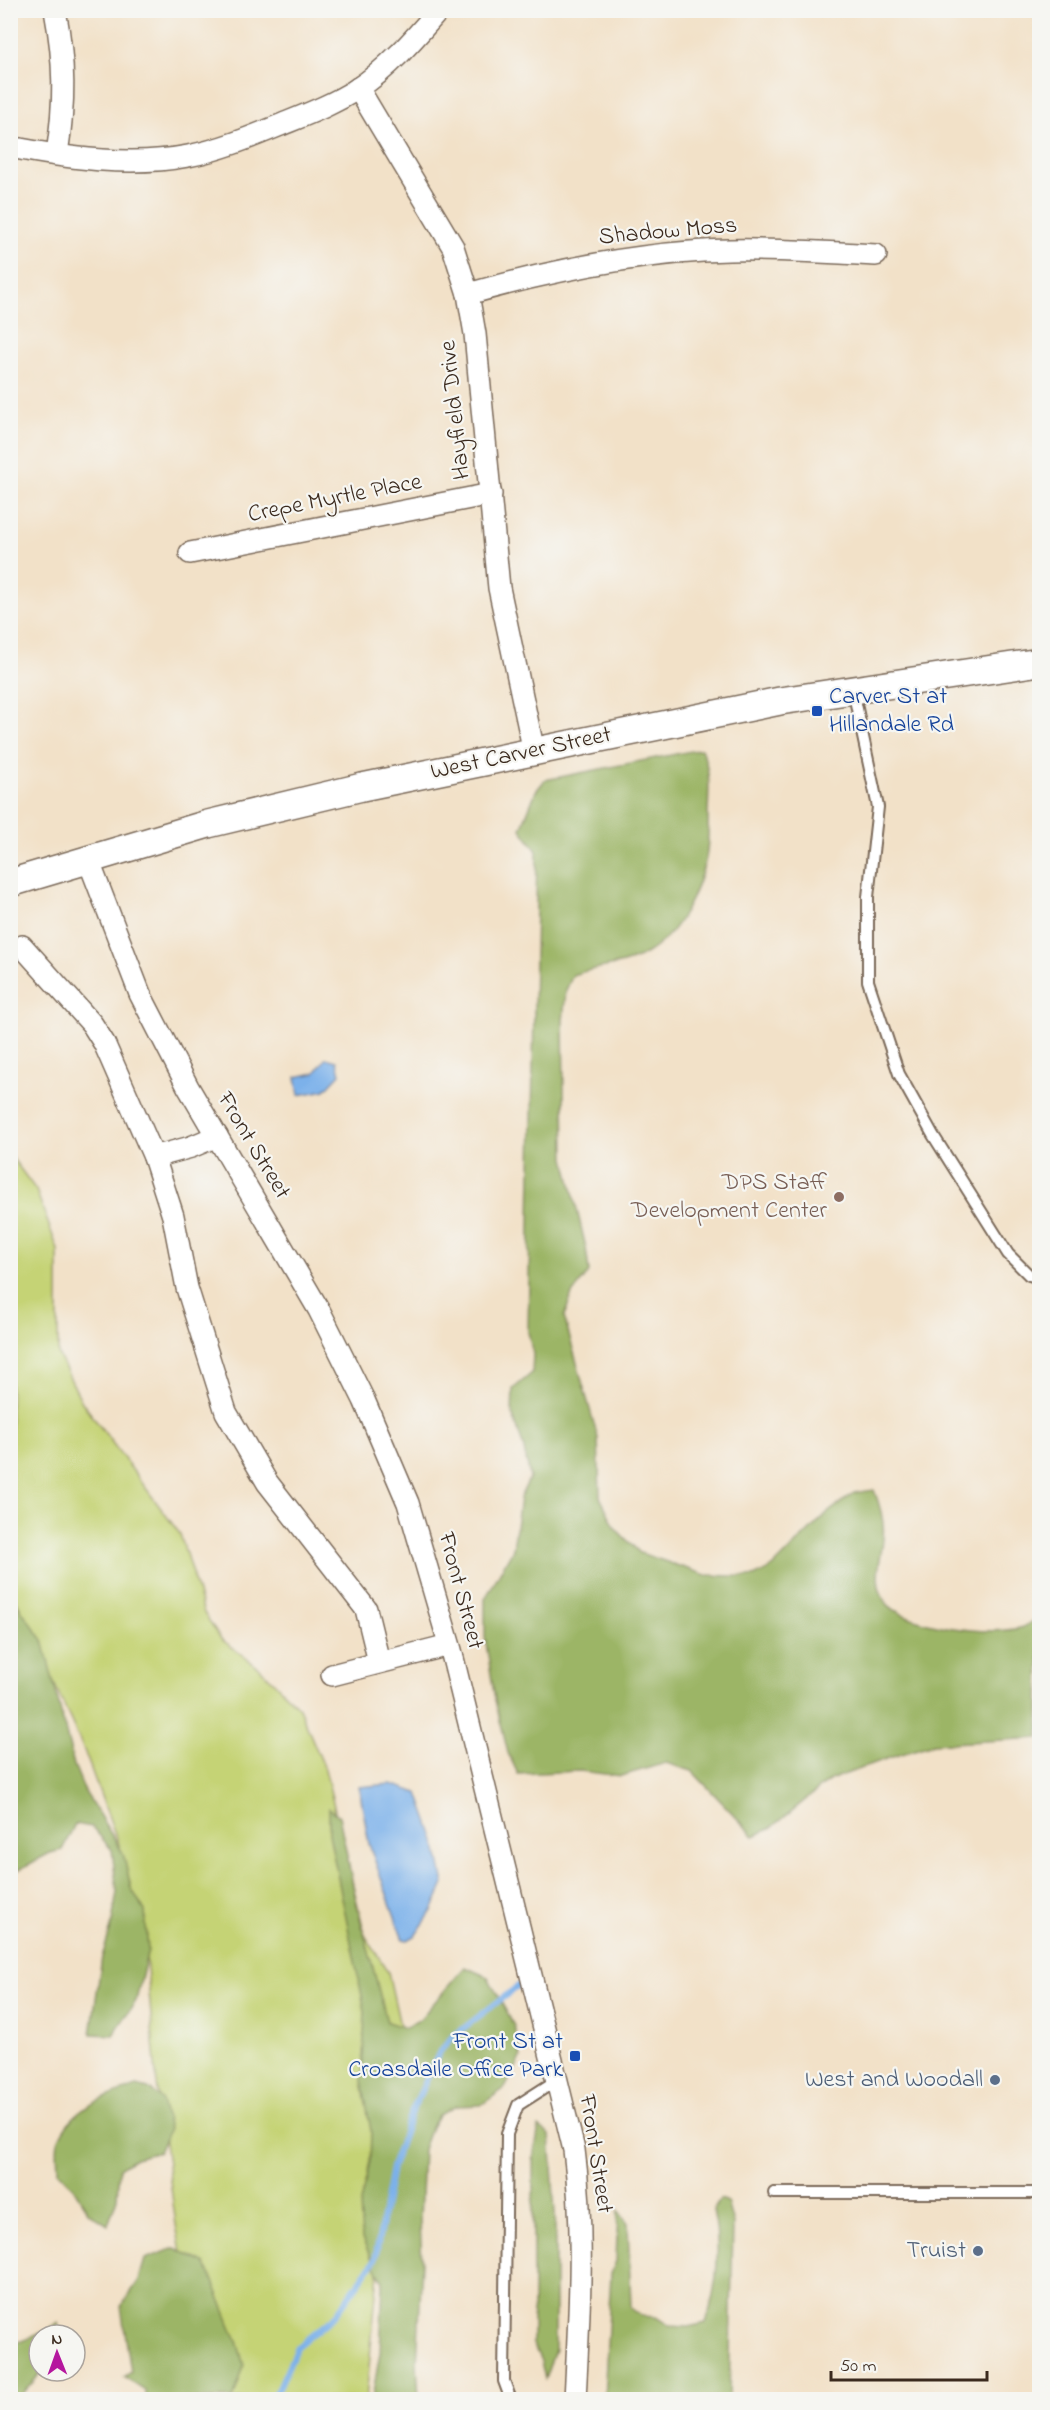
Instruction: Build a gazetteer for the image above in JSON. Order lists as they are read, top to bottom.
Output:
{
  "streets": {
    "street": [
      "Shadow Moss",
      "Hayfield Drive",
      "Crepe Myrtle Place",
      "West Carver Street",
      "Front Street"
    ]
  },
  "crossings": [
    ["Shadow Moss", "Hayfield Drive"],
    ["Hayfield Drive", "Crepe Myrtle Place"],
    ["Hayfield Drive", "West Carver Street"],
    ["West Carver Street", "Front Street"]
  ],
  "places": {
    "transit": ["Carver St at Hillandale Rd", "Front St at Croasdaile Office Park"],
    "other": ["DPS Staff Development Center", "West and Woodall", "Truist"]
  },
  "scale_bar": "50 m",
  "north": "top"
}
